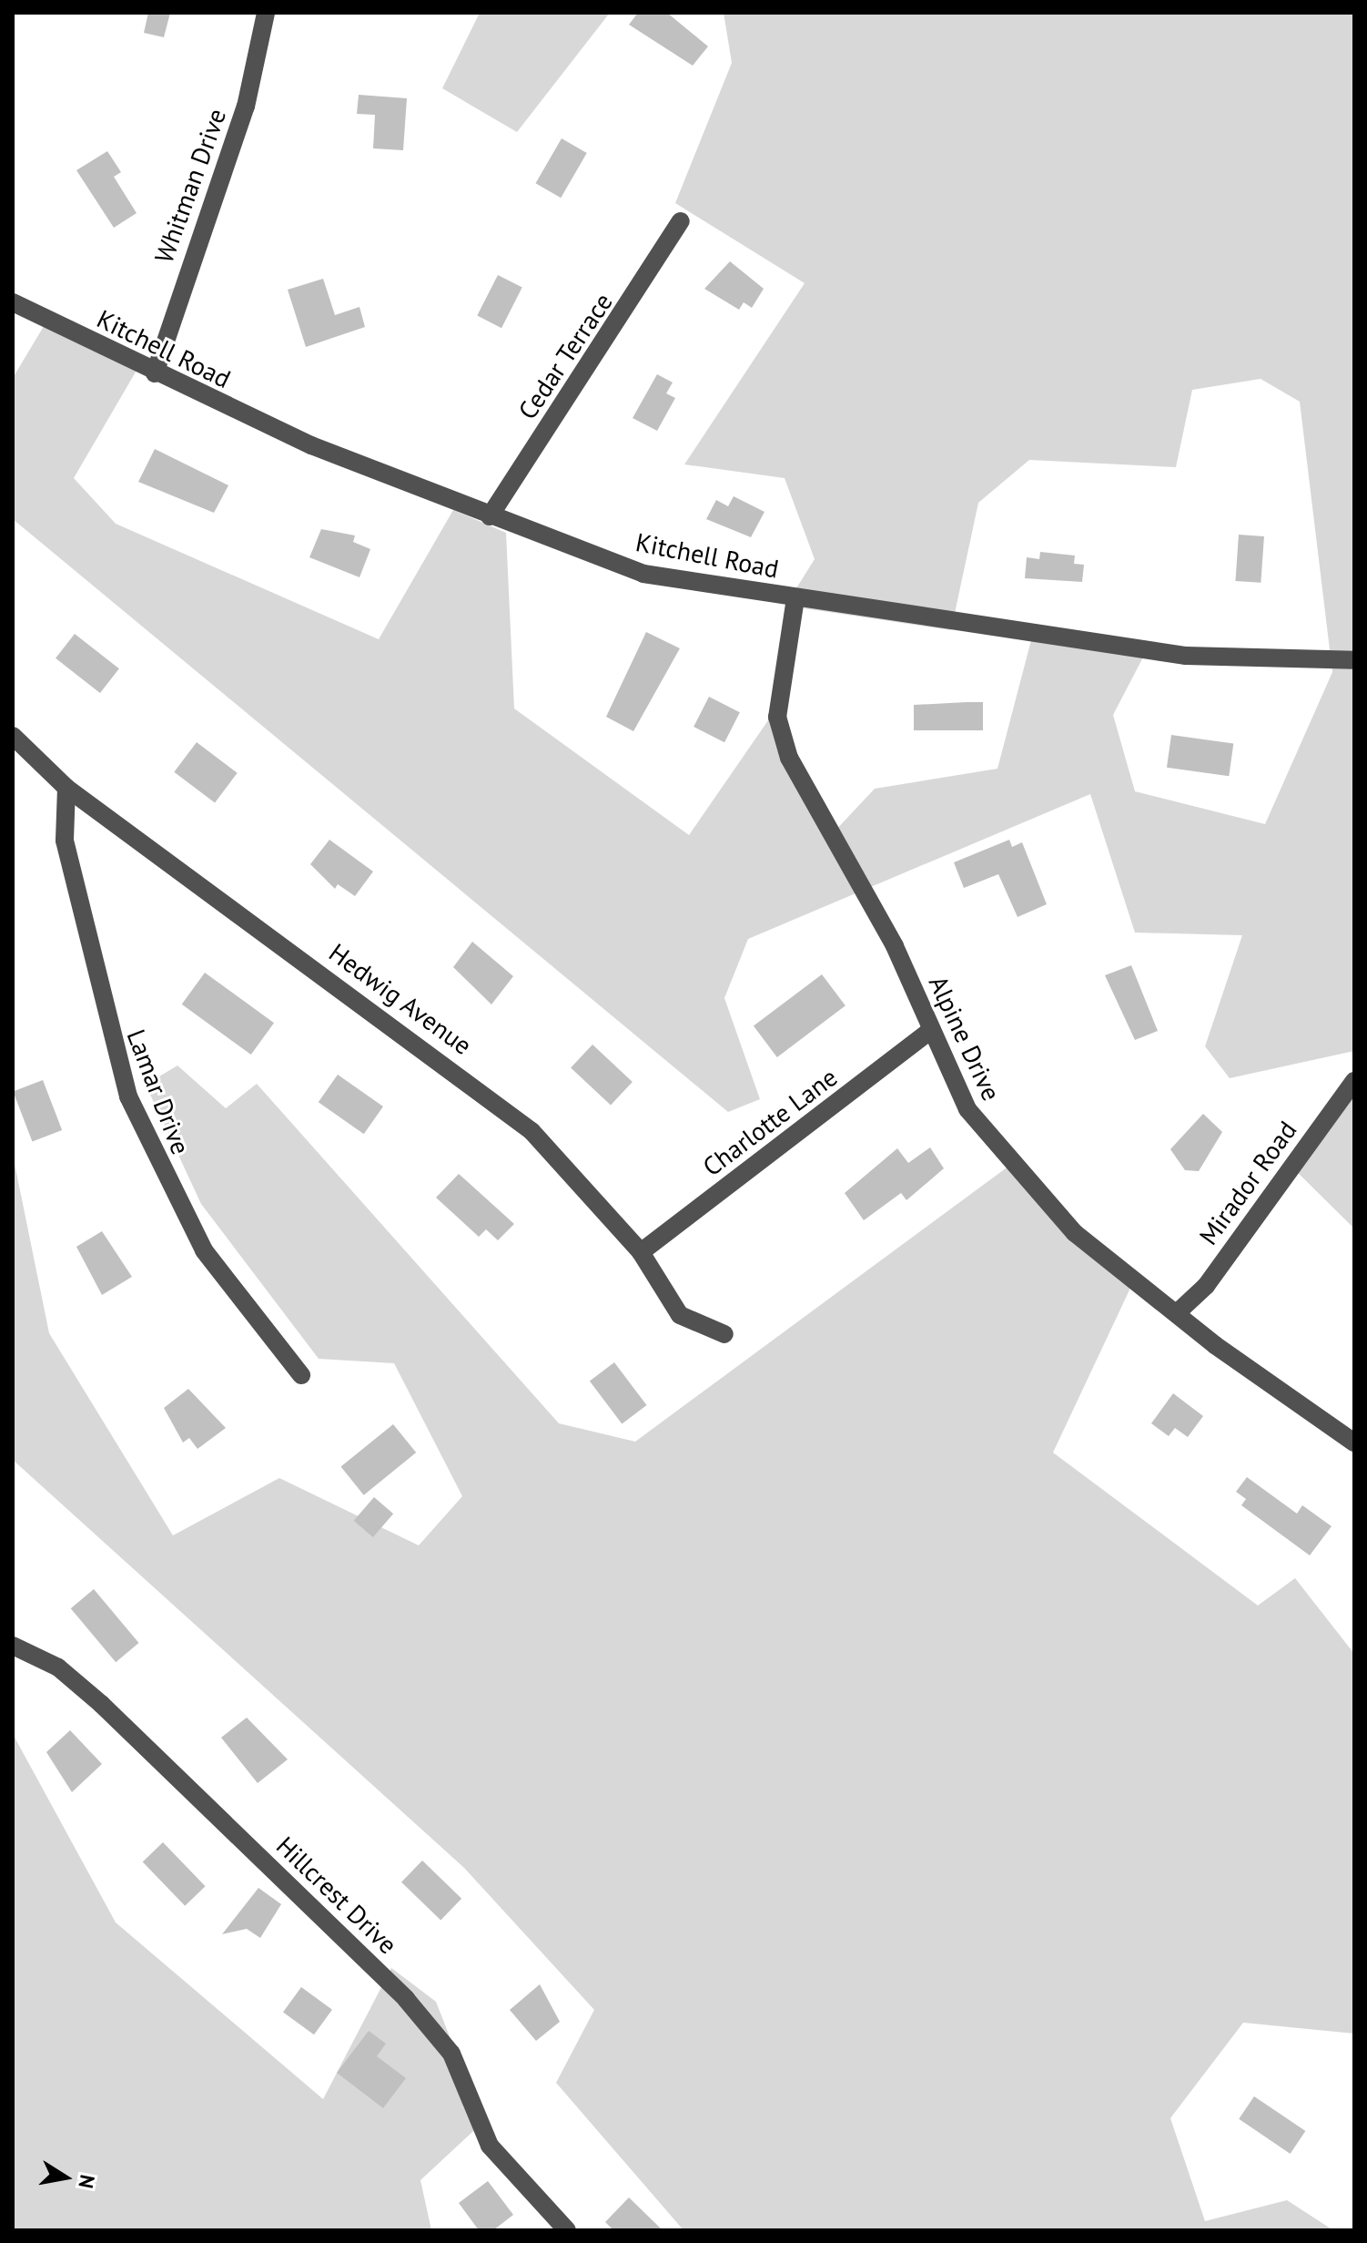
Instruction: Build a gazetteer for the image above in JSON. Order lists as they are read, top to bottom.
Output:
{
  "streets": {
    "street": [
      "Whitman Drive",
      "Kitchell Road",
      "Cedar Terrace",
      "Hedwig Avenue",
      "Alpine Drive",
      "Lamar Drive",
      "Charlotte Lane",
      "Mirador Road",
      "Hillcrest Drive"
    ]
  },
  "crossings": [
    ["Whitman Drive", "Kitchell Road"],
    ["Kitchell Road", "Cedar Terrace"],
    ["Kitchell Road", "Alpine Drive"],
    ["Hedwig Avenue", "Lamar Drive"],
    ["Hedwig Avenue", "Charlotte Lane"],
    ["Alpine Drive", "Charlotte Lane"],
    ["Alpine Drive", "Mirador Road"]
  ],
  "north": "right"
}
